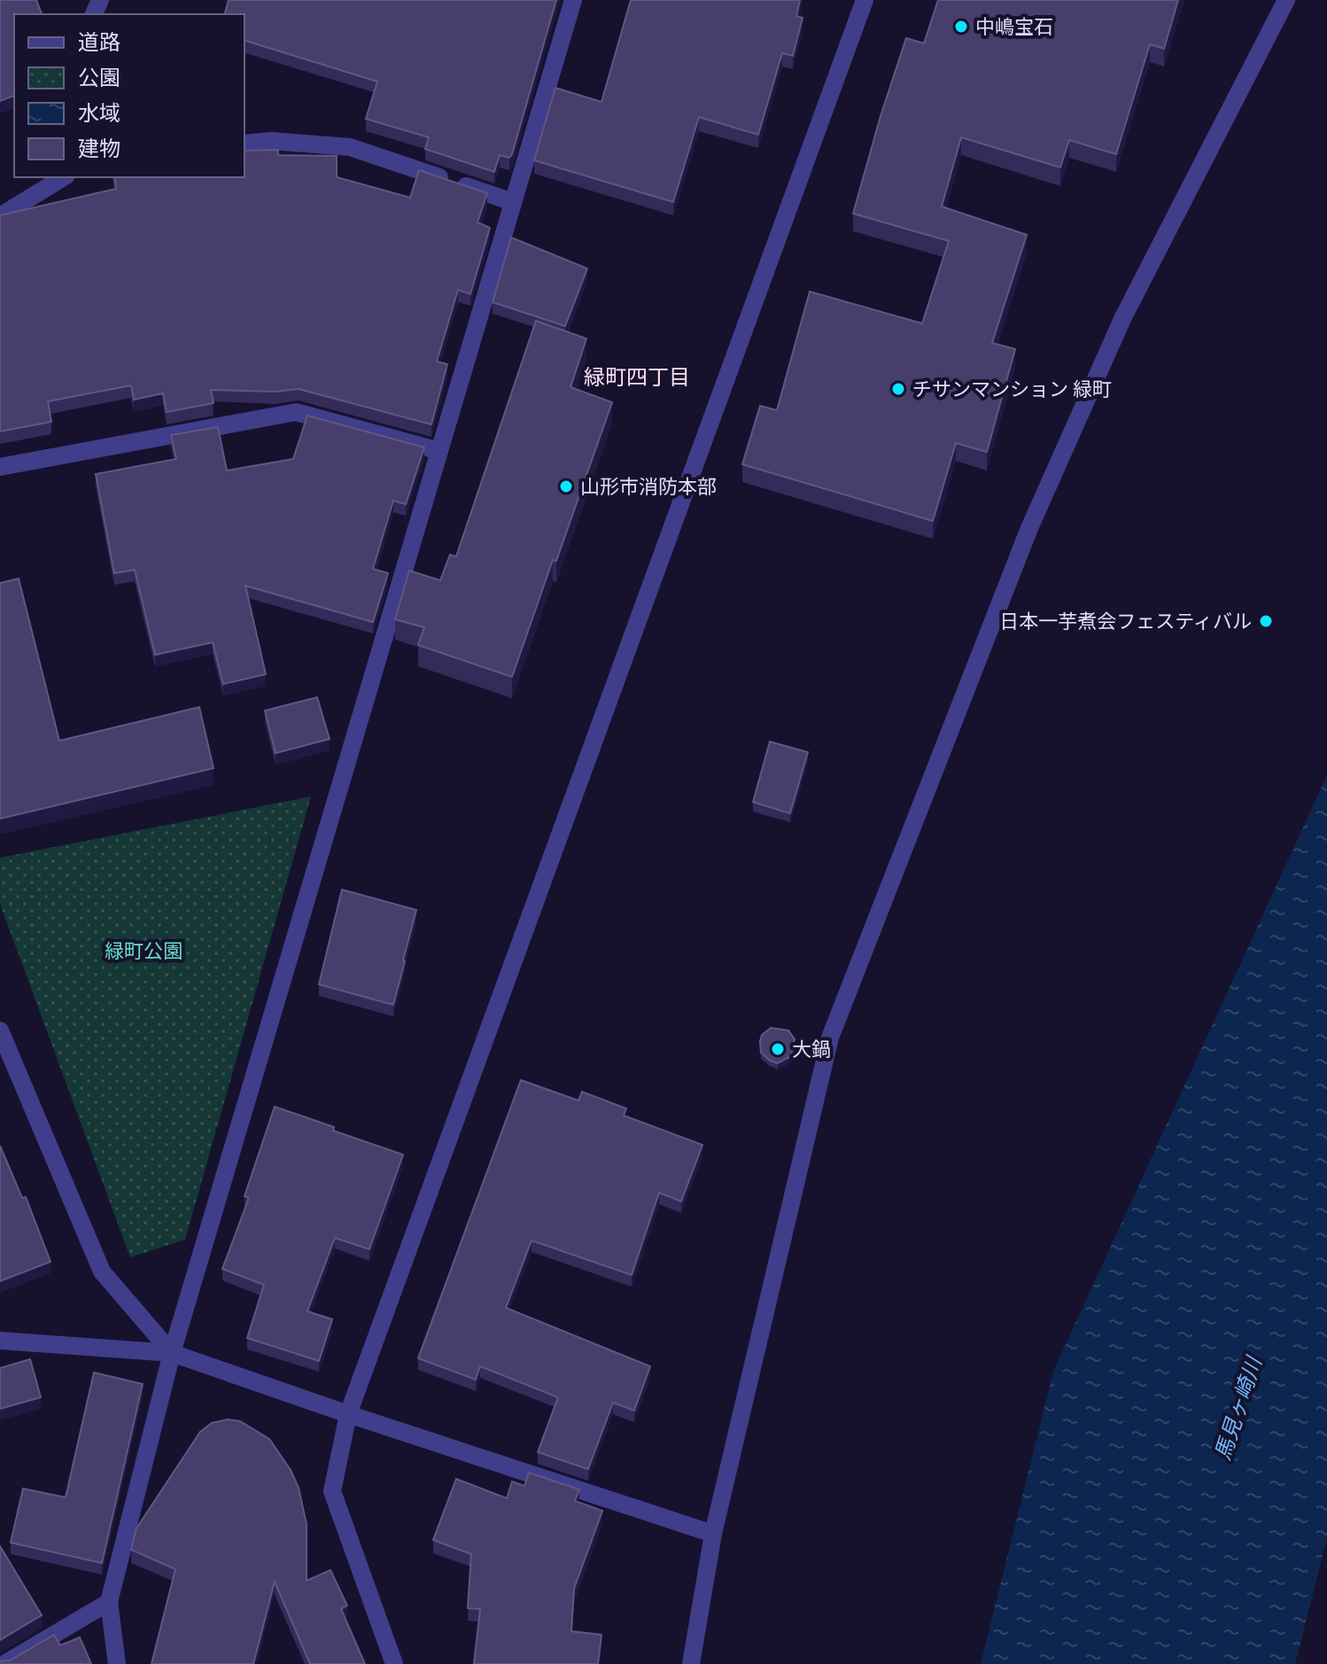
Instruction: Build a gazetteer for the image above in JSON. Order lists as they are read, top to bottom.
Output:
{
  "districts": ["緑町四丁目"],
  "water": ["馬見ヶ崎川"],
  "parks": ["緑町公園"],
  "places": [
    "中嶋宝石",
    "チサンマンション 緑町",
    "山形市消防本部",
    "日本一芋煮会フェスティバル",
    "大鍋"
  ],
  "legend": [
    "道路",
    "公園",
    "水域",
    "建物"
  ]
}
